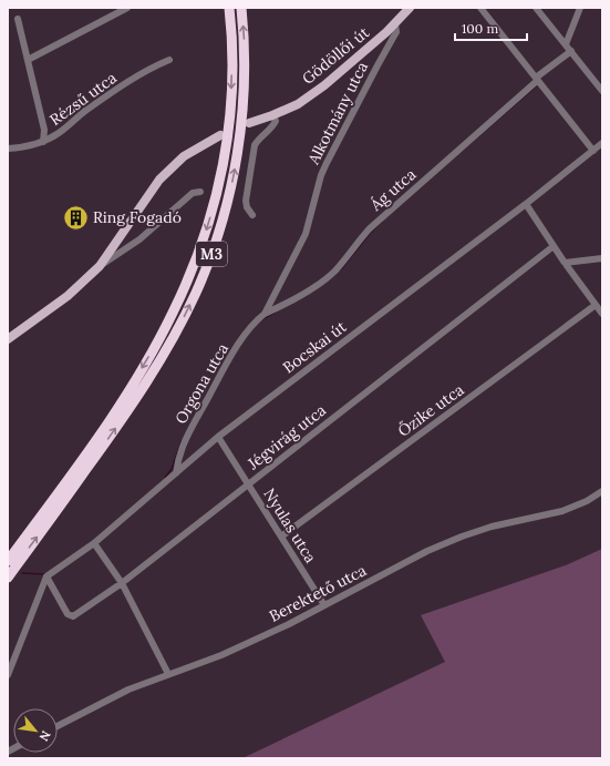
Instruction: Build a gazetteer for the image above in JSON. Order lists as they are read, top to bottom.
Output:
{
  "streets": {
    "highway": ["M3"],
    "main road": ["Gödöllői út"],
    "street": [
      "Rézsű utca",
      "Alkotmány utca",
      "Ág utca",
      "Bocskai út",
      "Orgona utca",
      "Őzike utca",
      "Jégvirág utca",
      "Nyulas utca",
      "Berektető utca"
    ]
  },
  "crossings": [
    ["Gödöllői út", "Alkotmány utca"],
    ["Alkotmány utca", "Ág utca"],
    ["Alkotmány utca", "Orgona utca"],
    ["Ág utca", "Orgona utca"],
    ["Bocskai út", "Orgona utca"],
    ["Bocskai út", "Jégvirág utca"],
    ["Bocskai út", "Nyulas utca"],
    ["Őzike utca", "Nyulas utca"],
    ["Jégvirág utca", "Nyulas utca"],
    ["Nyulas utca", "Berektető utca"]
  ],
  "places": {
    "building": ["Ring Fogadó"]
  },
  "scale_bar": "100 m",
  "north": "bottom right"
}
